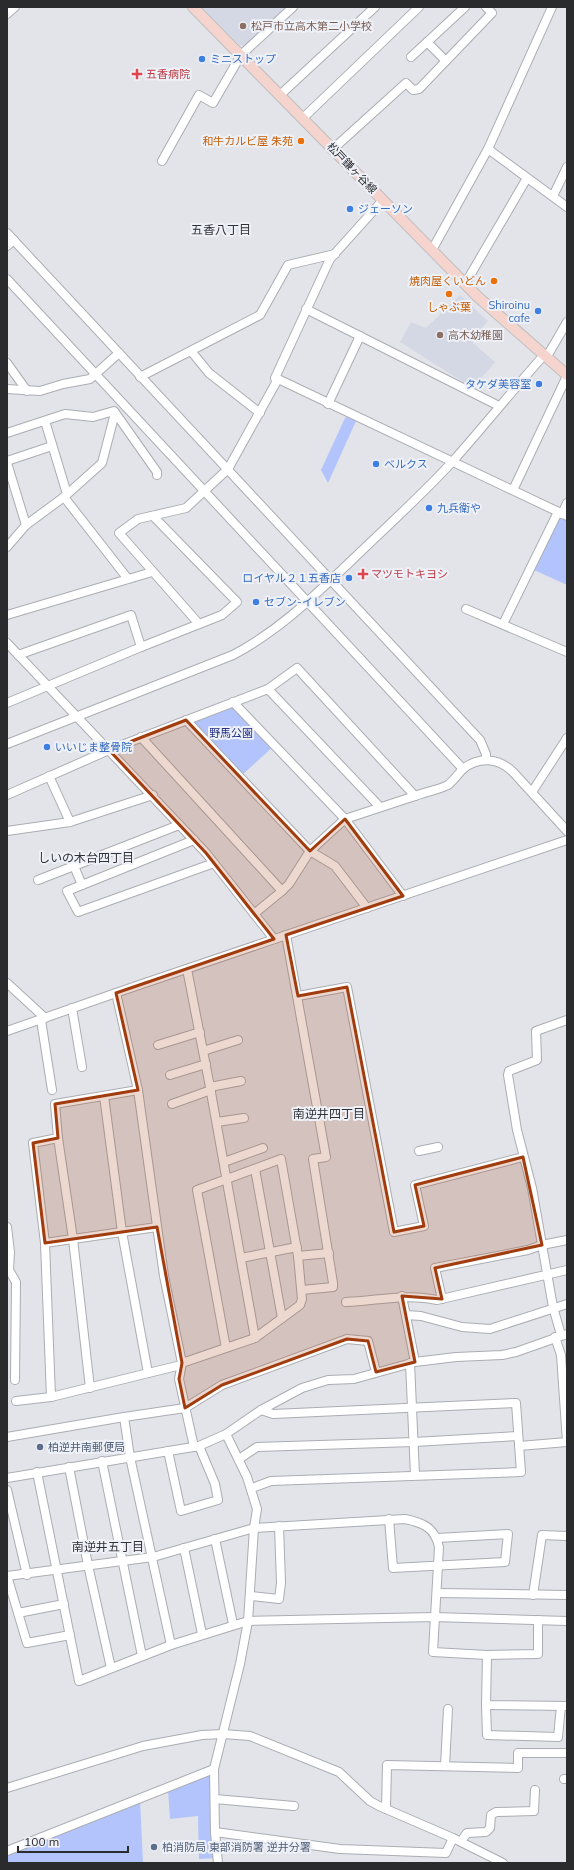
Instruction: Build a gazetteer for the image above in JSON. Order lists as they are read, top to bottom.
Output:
{
  "streets": {
    "main road": ["松戸鎌ヶ谷線"]
  },
  "districts": [
    "五香八丁目",
    "しいの木台四丁目",
    "南逆井四丁目",
    "南逆井五丁目"
  ],
  "parks": ["野馬公園"],
  "places": {
    "other": [
      "松戸市立高木第二小学校",
      "ミニストップ",
      "和牛カルビ屋 朱苑",
      "ジェーソン",
      "焼肉屋くいどん",
      "しゃぶ葉",
      "Shiroinu cafe",
      "高木幼稚園",
      "タケダ美容室",
      "ベルクス",
      "九兵衛や",
      "ロイヤル２１五香店",
      "セブン-イレブン",
      "いいじま整骨院",
      "柏逆井南郵便局",
      "柏消防局 東部消防署 逆井分署"
    ],
    "health": ["五香病院", "マツモトキヨシ"]
  },
  "scale_bar": "100 m"
}
